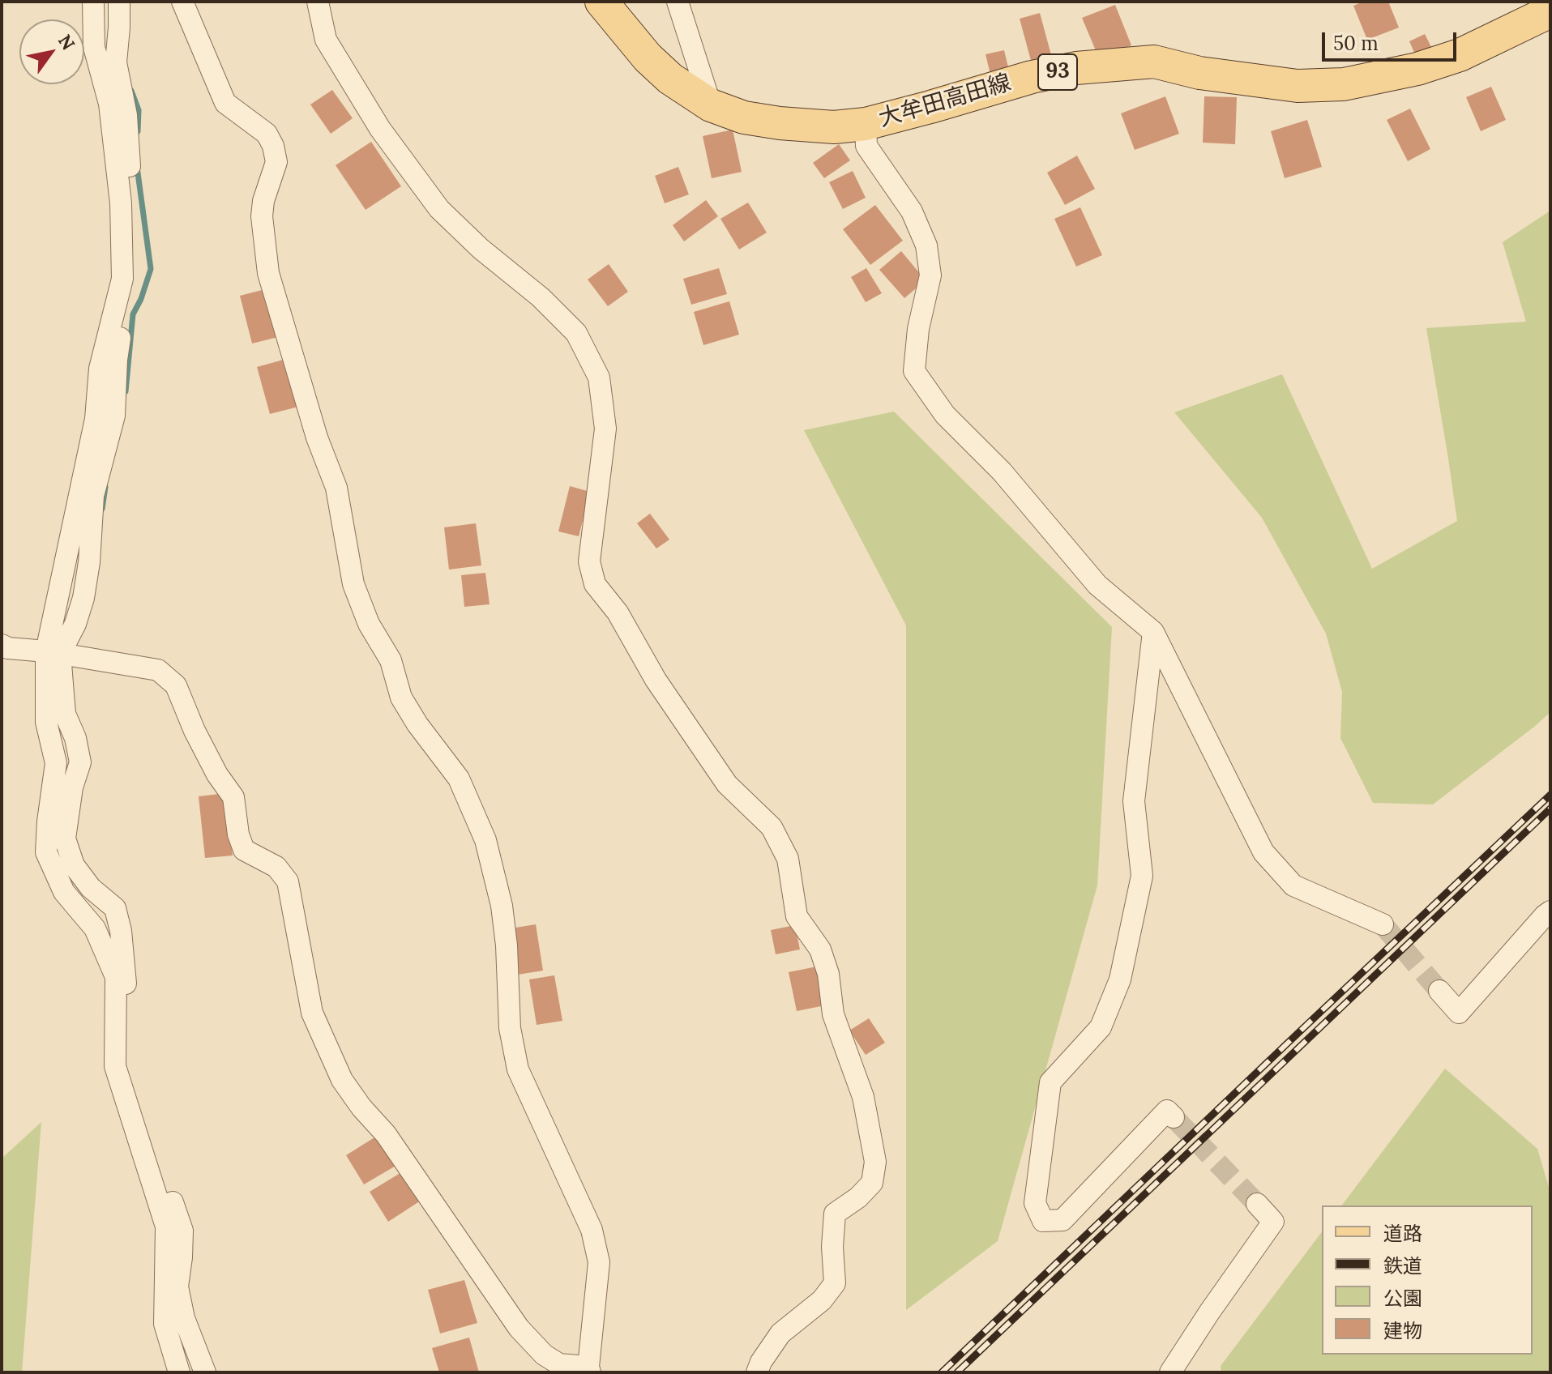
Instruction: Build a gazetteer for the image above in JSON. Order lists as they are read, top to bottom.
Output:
{
  "streets": {
    "main road": ["93", "大牟田高田線"]
  },
  "legend": [
    "道路",
    "鉄道",
    "公園",
    "建物"
  ],
  "scale_bar": "50 m",
  "north": "top right"
}
